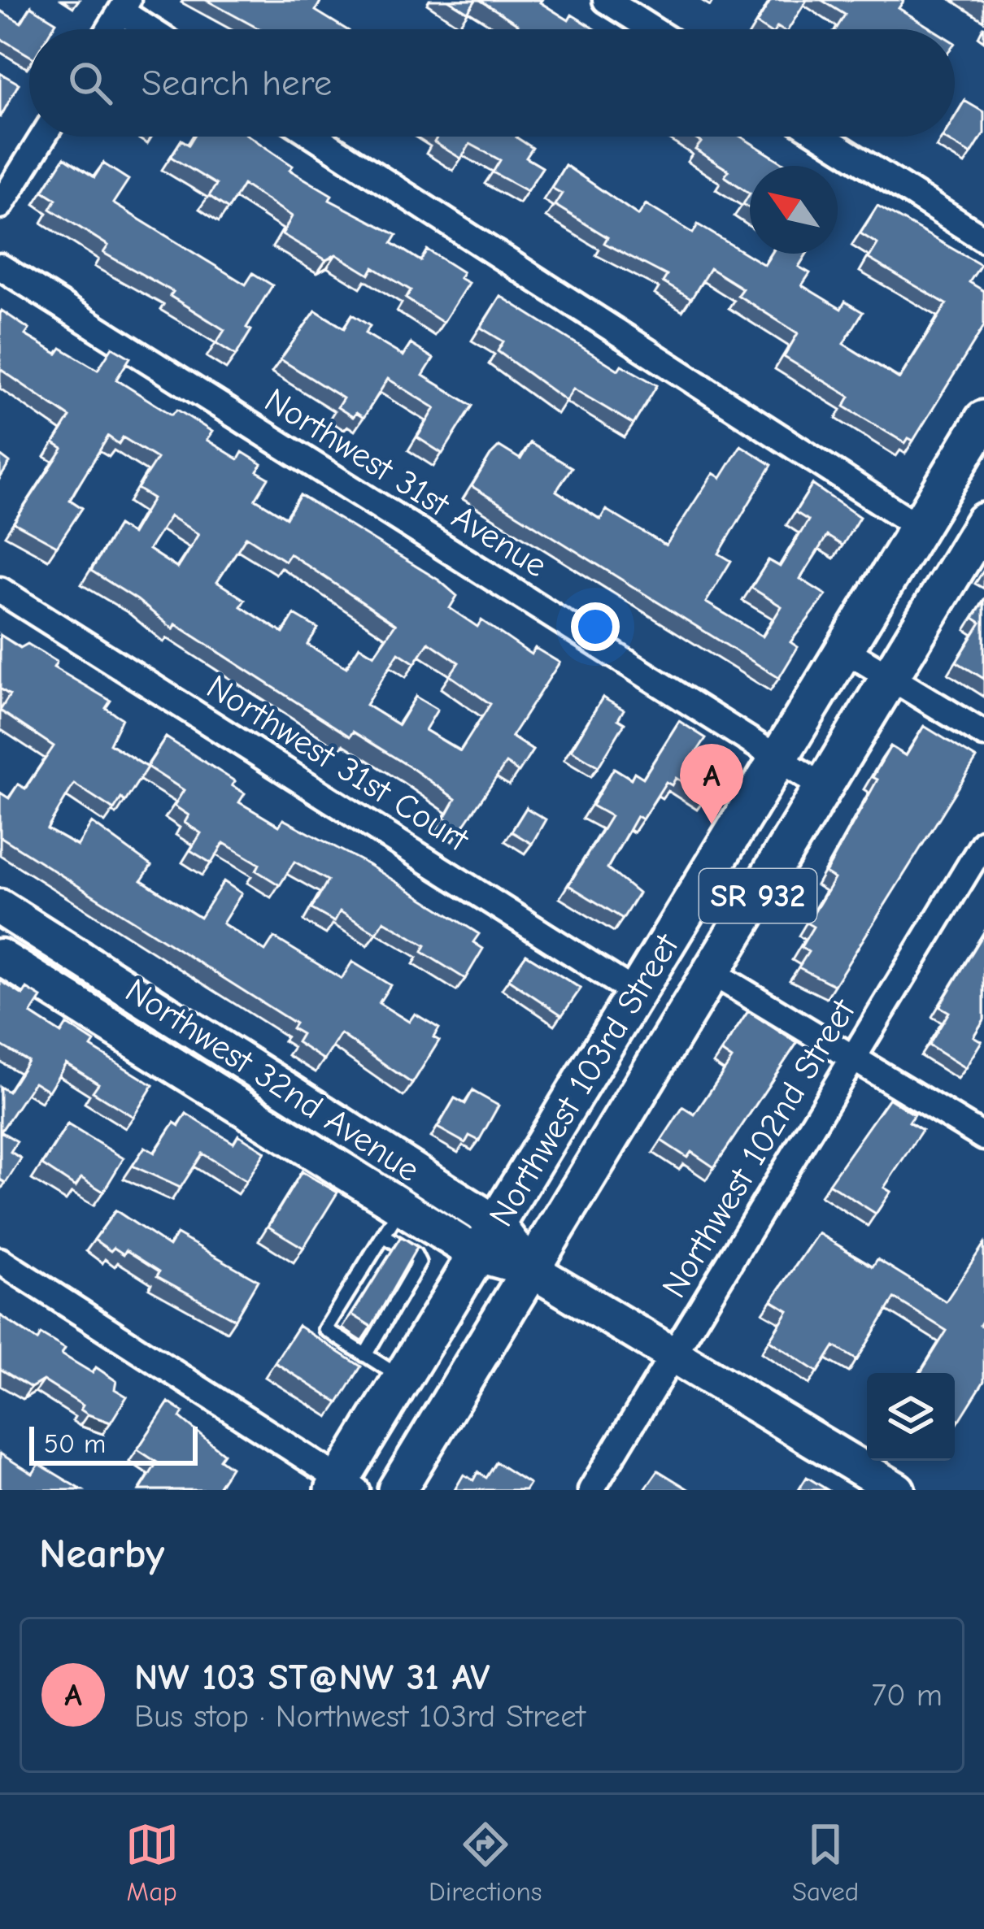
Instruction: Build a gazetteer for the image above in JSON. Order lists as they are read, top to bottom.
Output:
{
  "streets": {
    "main road": ["SR 932", "Northwest 32nd Avenue", "Northwest 103rd Street"],
    "street": ["Northwest 31st Avenue", "Northwest 31st Court", "Northwest 102nd Street"]
  },
  "crossings": [
    ["Northwest 31st Avenue", "Northwest 103rd Street"],
    ["Northwest 31st Court", "Northwest 103rd Street"],
    ["Northwest 32nd Avenue", "Northwest 103rd Street"],
    ["Northwest 32nd Avenue", "Northwest 102nd Street"]
  ],
  "scale_bar": "50 m",
  "north": "top left",
  "page": {
    "search": "Search here",
    "pins": "A",
    "scale": "50 m",
    "heading": "Nearby",
    "list": [
      {
        "mark": "A",
        "name": "NW 103 ST@NW 31 AV",
        "note": "Bus stop · Northwest 103rd Street",
        "value": "70 m"
      }
    ],
    "nav": ["Map", "Directions", "Saved"]
  }
}
